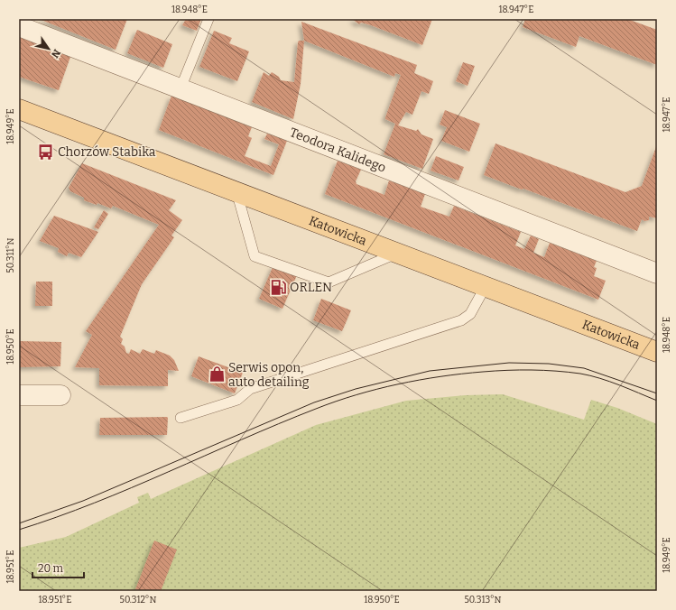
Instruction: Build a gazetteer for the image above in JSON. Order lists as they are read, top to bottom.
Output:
{
  "streets": {
    "main road": ["Katowicka"],
    "street": ["Teodora Kalidego"]
  },
  "places": {
    "bus stop": ["Chorzów Stabika"],
    "fuel station": ["ORLEN"],
    "shop": ["Serwis opon, auto detailing"]
  },
  "scale_bar": "20 m",
  "north": "bottom right",
  "coordinates": [
    "18.948°E",
    "18.947°E",
    "18.949°E",
    "50.311°N",
    "18.950°E",
    "18.951°E",
    "50.312°N",
    "50.313°N"
  ]
}
